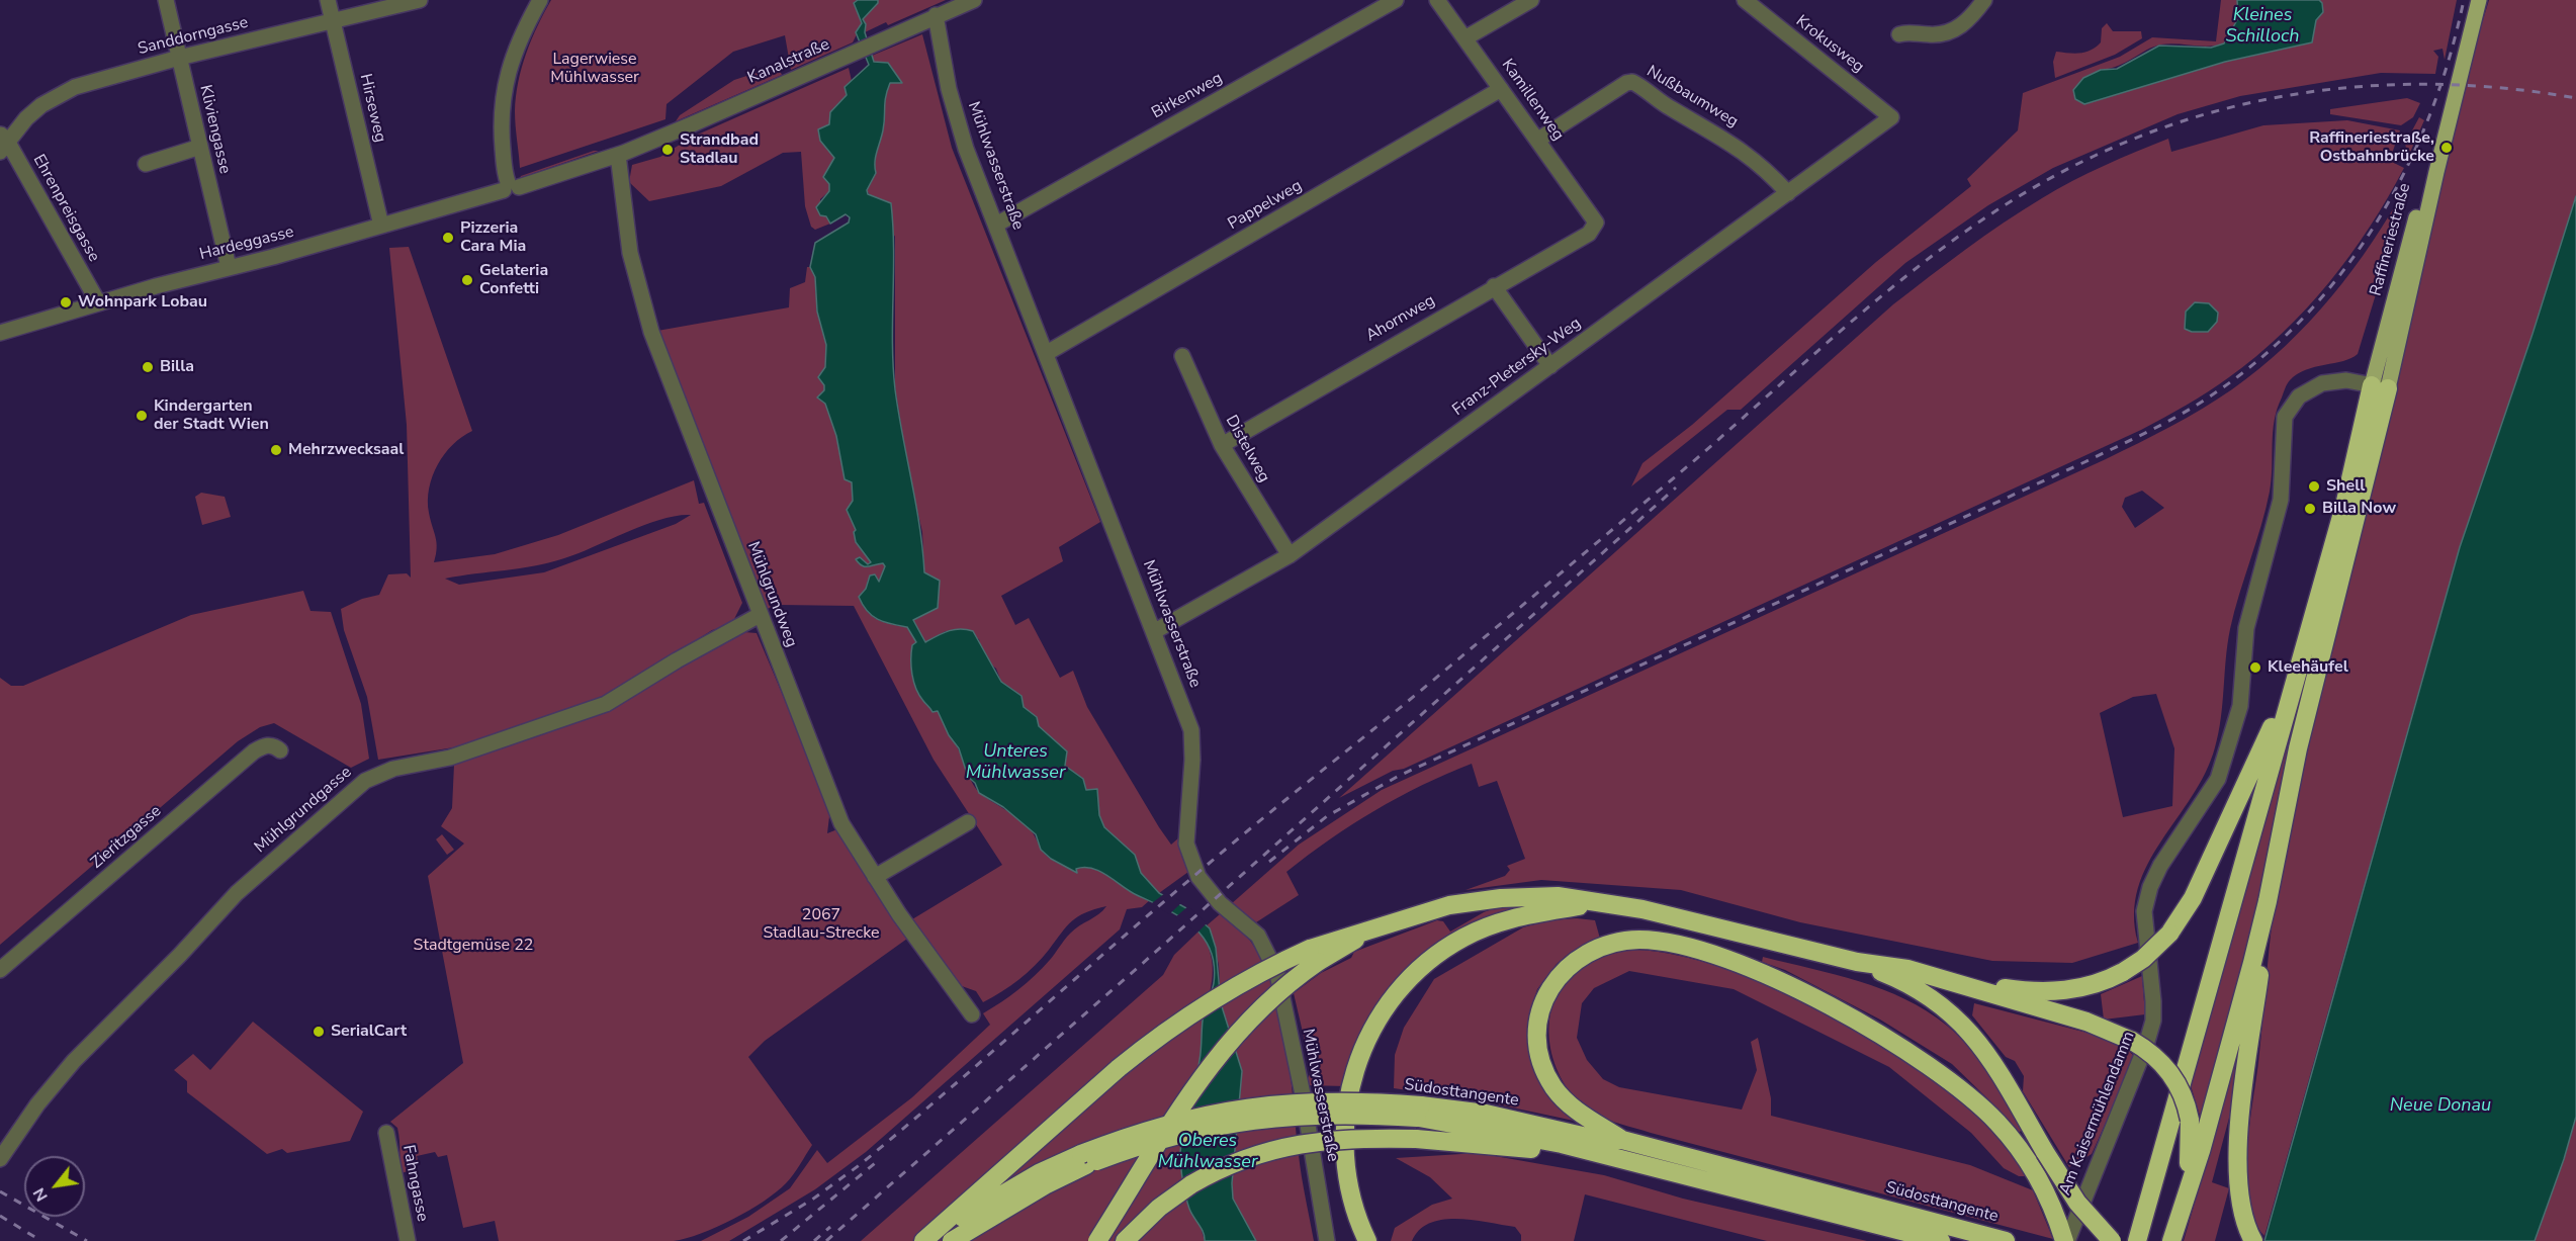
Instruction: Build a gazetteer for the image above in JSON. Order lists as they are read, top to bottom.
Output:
{
  "streets": {
    "highway": ["Südosttangente"],
    "main road": ["Raffineriestraße"],
    "street": [
      "Sanddorngasse",
      "Krokusweg",
      "Kanalstraße",
      "Birkenweg",
      "Nußbaumweg",
      "Kamillenweg",
      "Hirseweg",
      "Kliviengasse",
      "Mühlwasserstraße",
      "Pappelweg",
      "Ehrenpreisgasse",
      "Hardeggasse",
      "Ahornweg",
      "Franz-Pletersky-Weg",
      "Distelweg",
      "Mühlgrundweg",
      "Mühlgrundgasse",
      "Zieritzgasse",
      "Am Kaisermühlendamm",
      "Fahngasse"
    ]
  },
  "crossings": [
    ["Sanddorngasse", "Hirseweg"],
    ["Sanddorngasse", "Kliviengasse"],
    ["Sanddorngasse", "Ehrenpreisgasse"],
    ["Krokusweg", "Franz-Pletersky-Weg"],
    ["Kanalstraße", "Mühlwasserstraße"],
    ["Kanalstraße", "Hardeggasse"],
    ["Kanalstraße", "Mühlgrundweg"],
    ["Birkenweg", "Mühlwasserstraße"],
    ["Nußbaumweg", "Kamillenweg"],
    ["Nußbaumweg", "Franz-Pletersky-Weg"],
    ["Kamillenweg", "Pappelweg"],
    ["Kamillenweg", "Ahornweg"],
    ["Hirseweg", "Hardeggasse"],
    ["Kliviengasse", "Hardeggasse"],
    ["Mühlwasserstraße", "Pappelweg"],
    ["Mühlwasserstraße", "Franz-Pletersky-Weg"],
    ["Ehrenpreisgasse", "Hardeggasse"],
    ["Raffineriestraße", "Am Kaisermühlendamm"],
    ["Hardeggasse", "Mühlgrundweg"],
    ["Ahornweg", "Distelweg"],
    ["Franz-Pletersky-Weg", "Distelweg"],
    ["Mühlgrundweg", "Mühlgrundgasse"]
  ],
  "water": [
    "Kleines Schilloch",
    "Unteres Mühlwasser",
    "Neue Donau",
    "Oberes Mühlwasser"
  ],
  "parks": ["Lagerwiese Mühlwasser", "2067 Stadlau-Strecke", "Stadtgemüse 22"],
  "places": [
    "Raffineriestraße, Ostbahnbrücke",
    "Strandbad Stadlau",
    "Pizzeria Cara Mia",
    "Gelateria Confetti",
    "Wohnpark Lobau",
    "Billa",
    "Kindergarten der Stadt Wien",
    "Mehrzwecksaal",
    "Shell",
    "Billa Now",
    "Kleehäufel",
    "SerialCart"
  ],
  "north": "bottom left"
}
